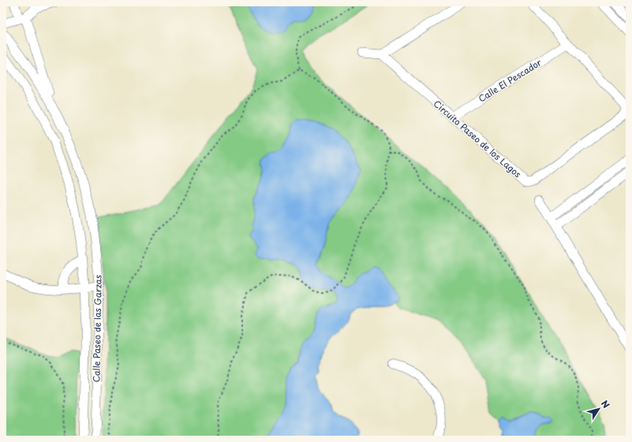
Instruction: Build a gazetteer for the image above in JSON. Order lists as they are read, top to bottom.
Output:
{
  "streets": {
    "street": ["Calle El Pescador", "Circuito Paseo de los Lagos", "Calle Paseo de las Garzas"]
  },
  "crossings": [
    ["Calle El Pescador", "Circuito Paseo de los Lagos"]
  ],
  "north": "top right"
}
